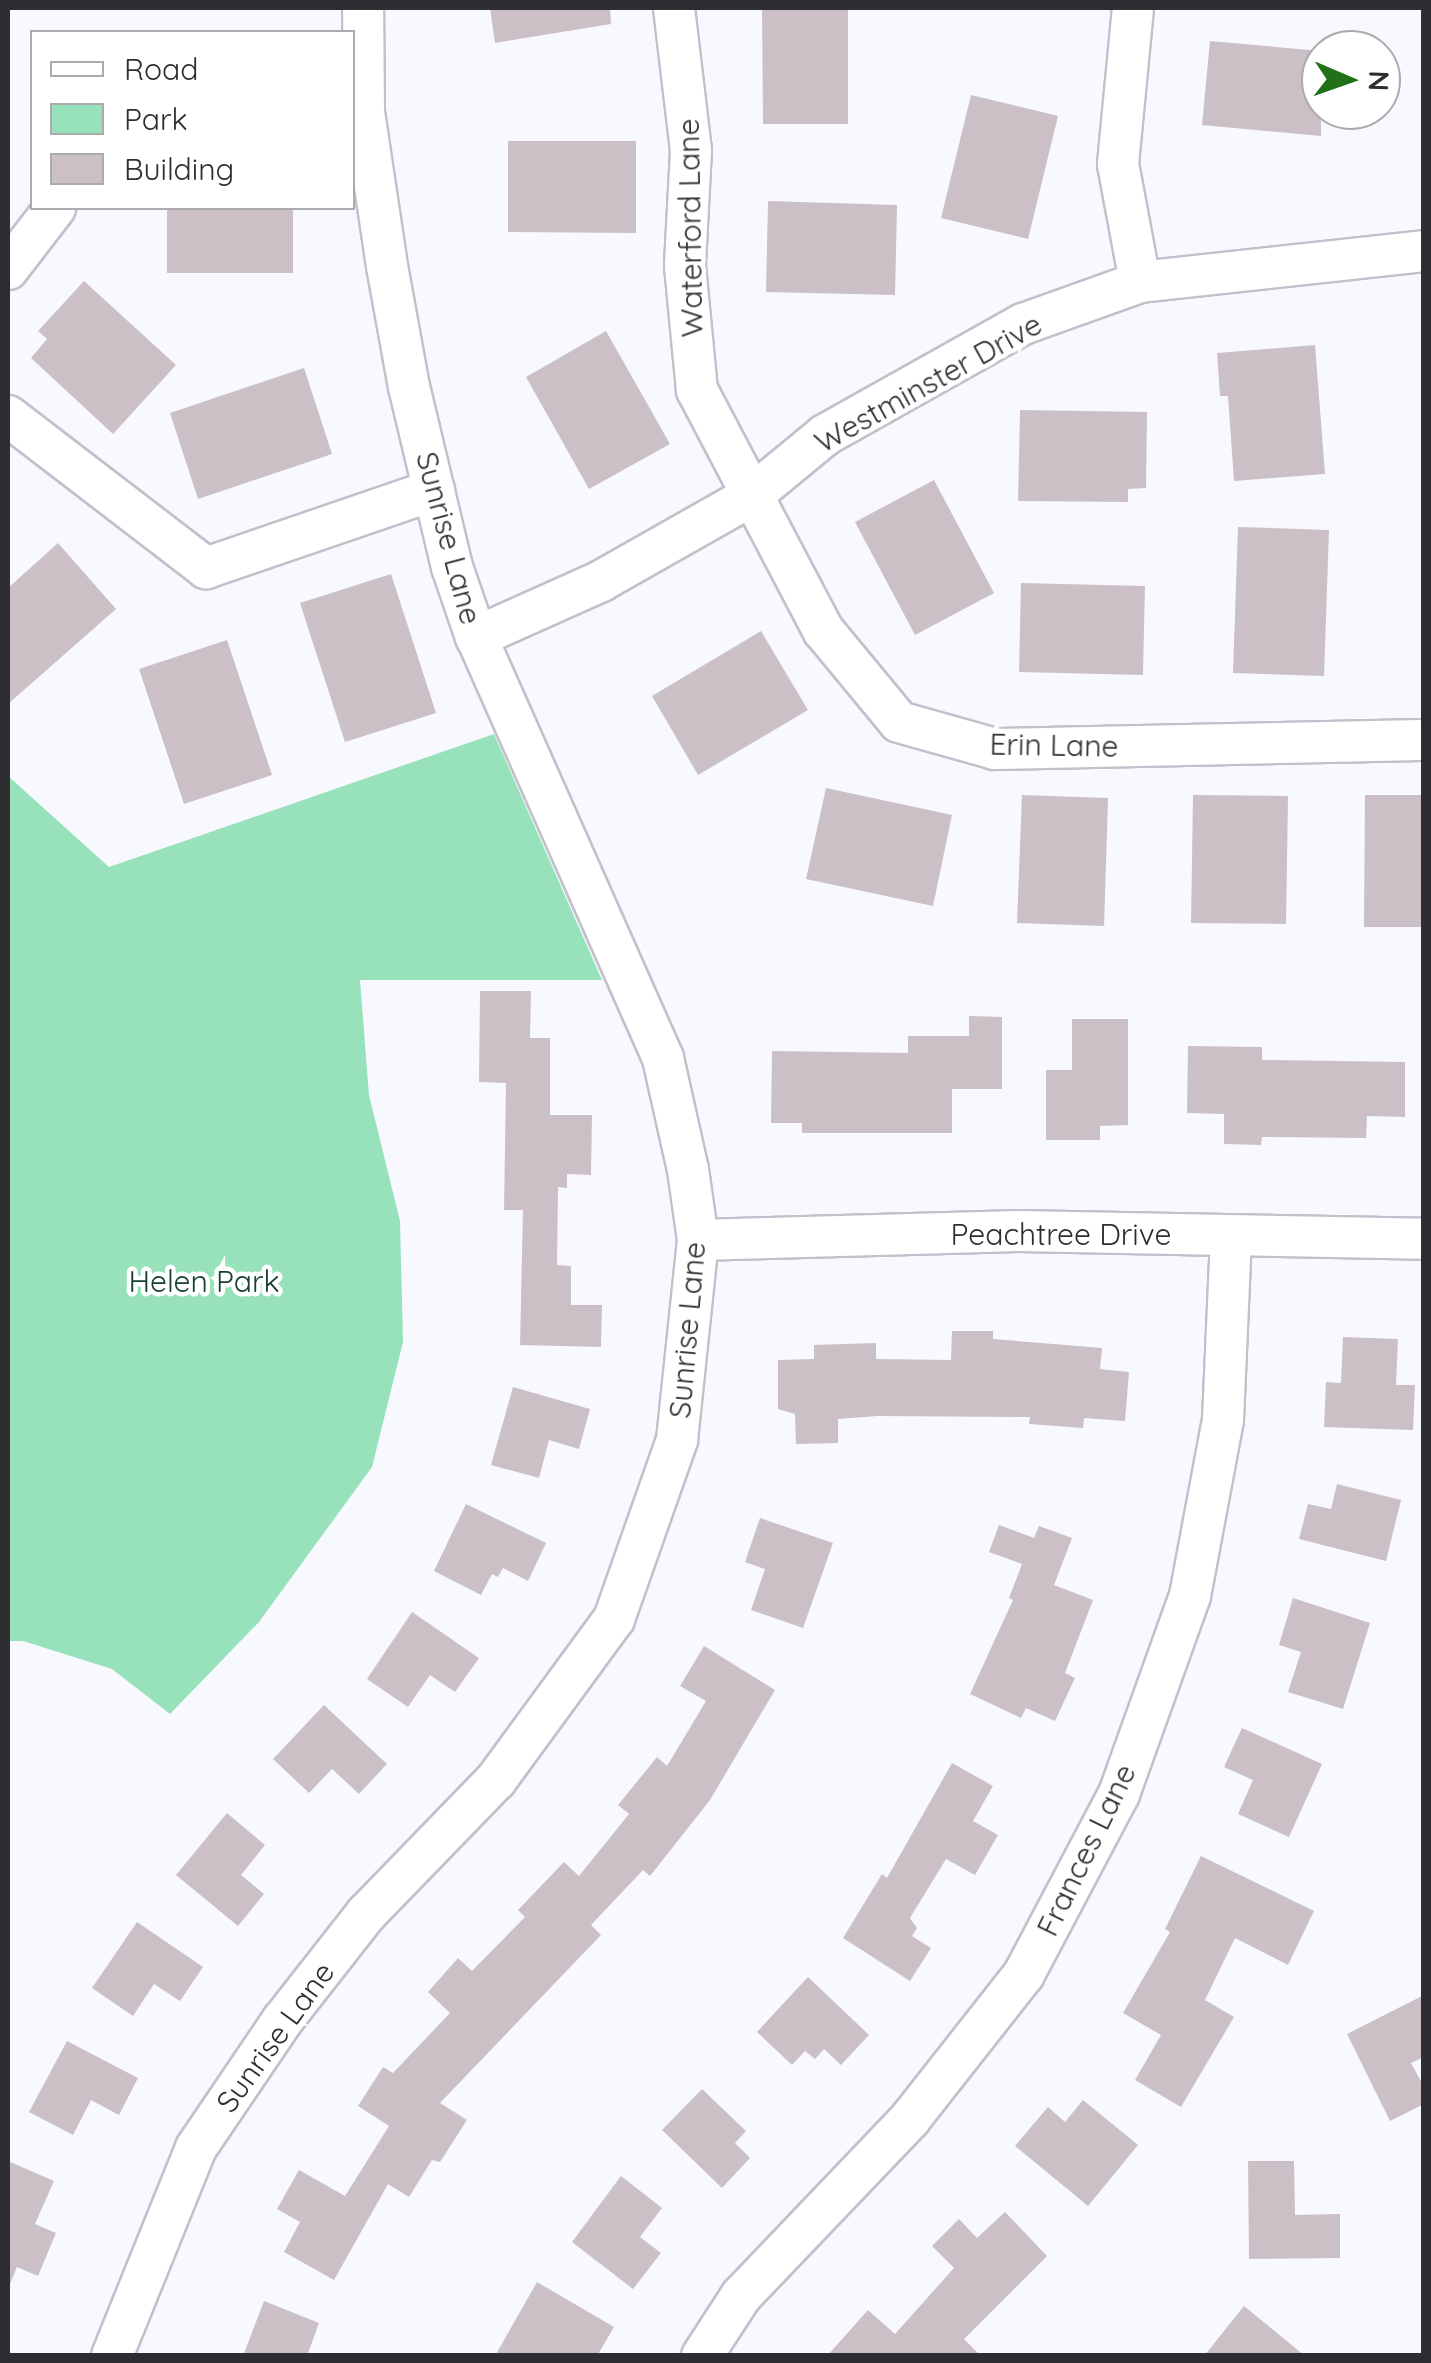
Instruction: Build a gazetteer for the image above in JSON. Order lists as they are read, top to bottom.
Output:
{
  "streets": {
    "street": [
      "Waterford Lane",
      "Westminster Drive",
      "Sunrise Lane",
      "Erin Lane",
      "Peachtree Drive",
      "Frances Lane"
    ]
  },
  "crossings": [
    ["Waterford Lane", "Westminster Drive"],
    ["Waterford Lane", "Erin Lane"],
    ["Westminster Drive", "Sunrise Lane"],
    ["Westminster Drive", "Erin Lane"],
    ["Sunrise Lane", "Peachtree Drive"],
    ["Peachtree Drive", "Frances Lane"]
  ],
  "parks": ["Helen Park"],
  "legend": ["Road", "Park", "Building"],
  "north": "right"
}
